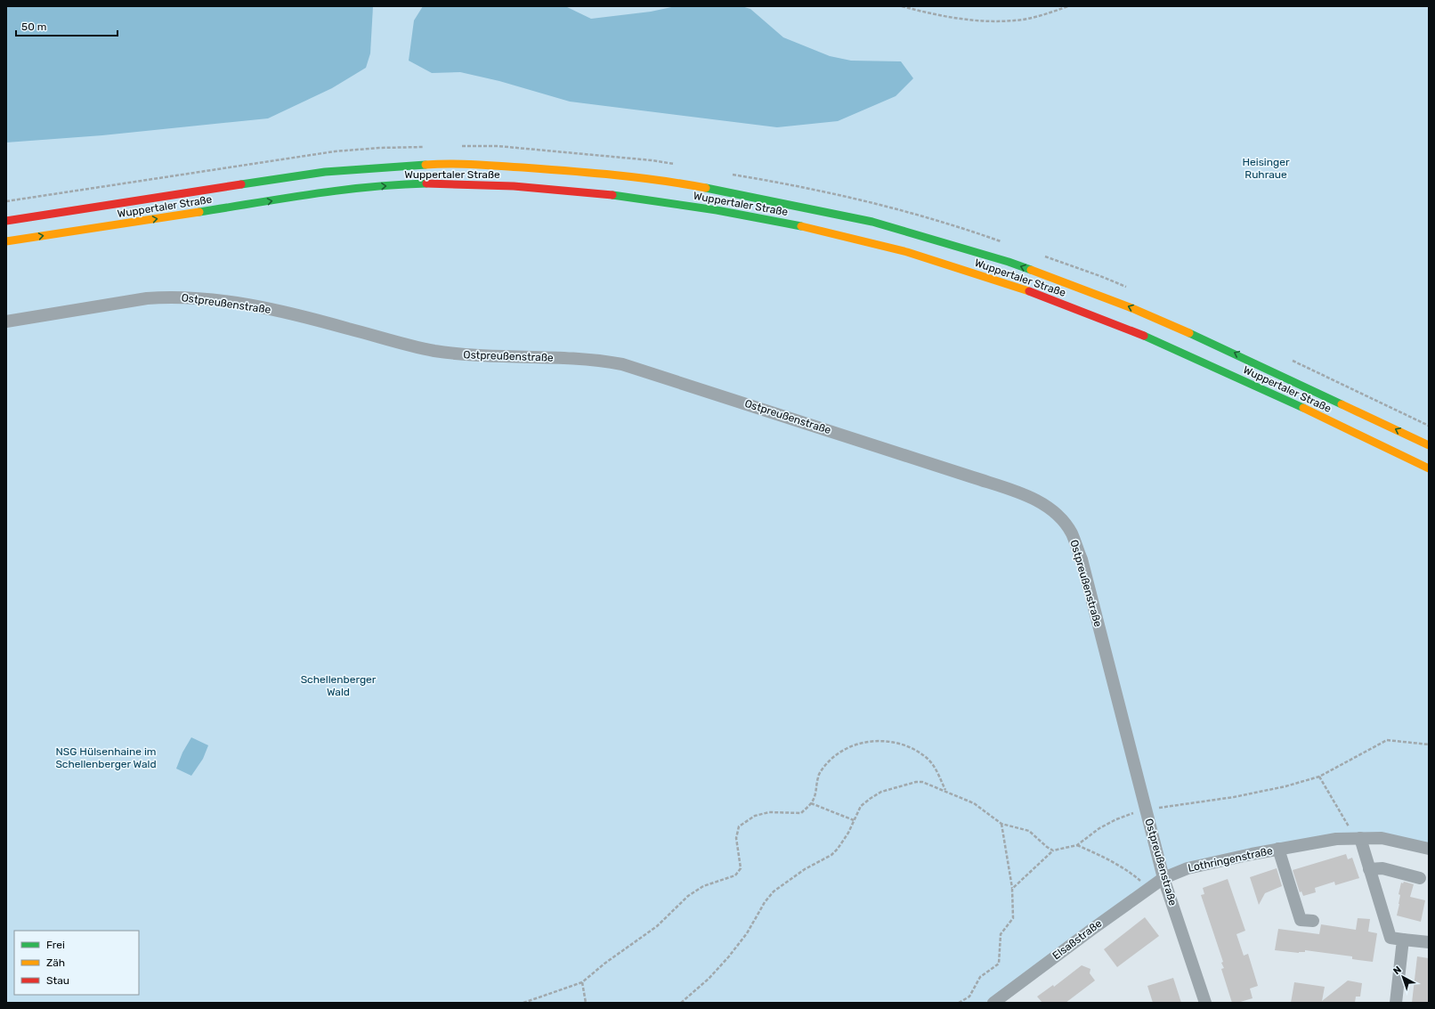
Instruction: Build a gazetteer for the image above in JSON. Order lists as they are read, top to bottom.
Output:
{
  "streets": {
    "main road": ["Wuppertaler Straße"],
    "street": ["Ostpreußenstraße", "Lothringenstraße", "Elsaßstraße"]
  },
  "crossings": [
    ["Ostpreußenstraße", "Lothringenstraße"],
    ["Ostpreußenstraße", "Elsaßstraße"],
    ["Lothringenstraße", "Elsaßstraße"]
  ],
  "parks": ["Heisinger Ruhraue", "Schellenberger Wald", "NSG Hülsenhaine im Schellenberger Wald"],
  "legend": ["Frei", "Zäh", "Stau"],
  "scale_bar": "50 m",
  "north": "top left"
}
